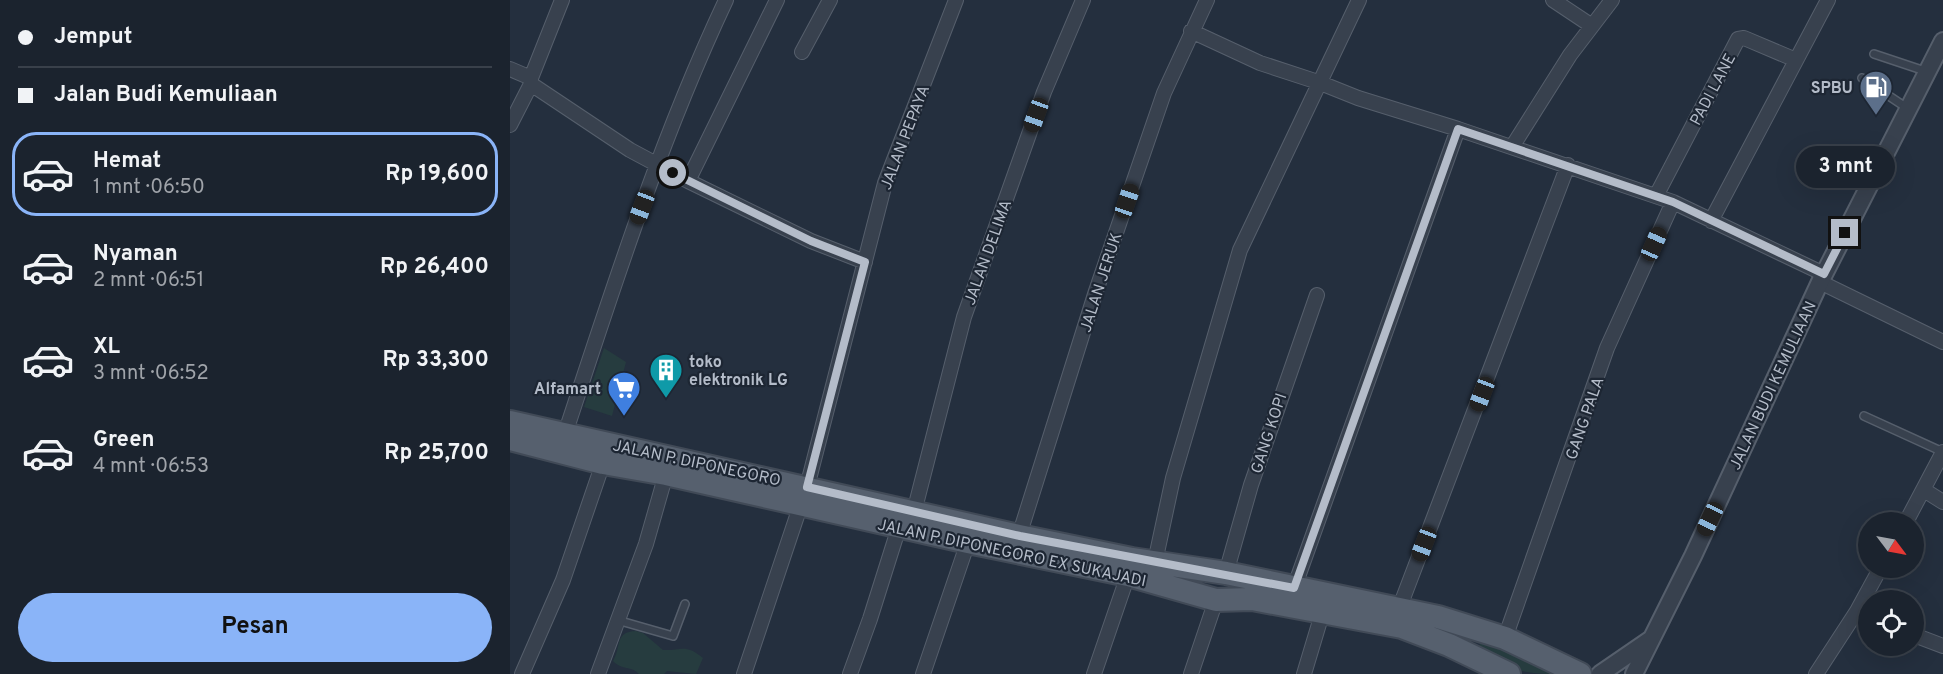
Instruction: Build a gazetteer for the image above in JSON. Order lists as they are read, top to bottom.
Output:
{
  "streets": {
    "main road": ["JALAN P. DIPONEGORO", "JALAN P. DIPONEGORO EX SUKAJADI"],
    "street": [
      "PADI LANE",
      "JALAN PEPAYA",
      "JALAN DELIMA",
      "JALAN JERUK",
      "JALAN BUDI KEMULIAAN",
      "GANG PALA",
      "GANG KOPI"
    ]
  },
  "crossings": [
    ["JALAN PEPAYA", "JALAN P. DIPONEGORO"],
    ["JALAN PEPAYA", "JALAN P. DIPONEGORO EX SUKAJADI"],
    ["JALAN DELIMA", "JALAN P. DIPONEGORO EX SUKAJADI"],
    ["JALAN P. DIPONEGORO", "JALAN P. DIPONEGORO EX SUKAJADI"]
  ],
  "places": {
    "fuel station": ["SPBU"],
    "building": ["toko elektronik LG"],
    "supermarket": ["Alfamart"]
  },
  "north": "bottom right",
  "page": {
    "banner": ["Jemput", "Jalan Budi Kemuliaan"],
    "list": [
      {
        "name": "Hemat",
        "note": "1 mnt · 06:50",
        "value": "Rp 19,600"
      },
      {
        "name": "Nyaman",
        "note": "2 mnt · 06:51",
        "value": "Rp 26,400"
      },
      {
        "name": "XL",
        "note": "3 mnt · 06:52",
        "value": "Rp 33,300"
      },
      {
        "name": "Green",
        "note": "4 mnt · 06:53",
        "value": "Rp 25,700"
      }
    ],
    "bubble": "3 mnt",
    "buttons": "Pesan"
  }
}
